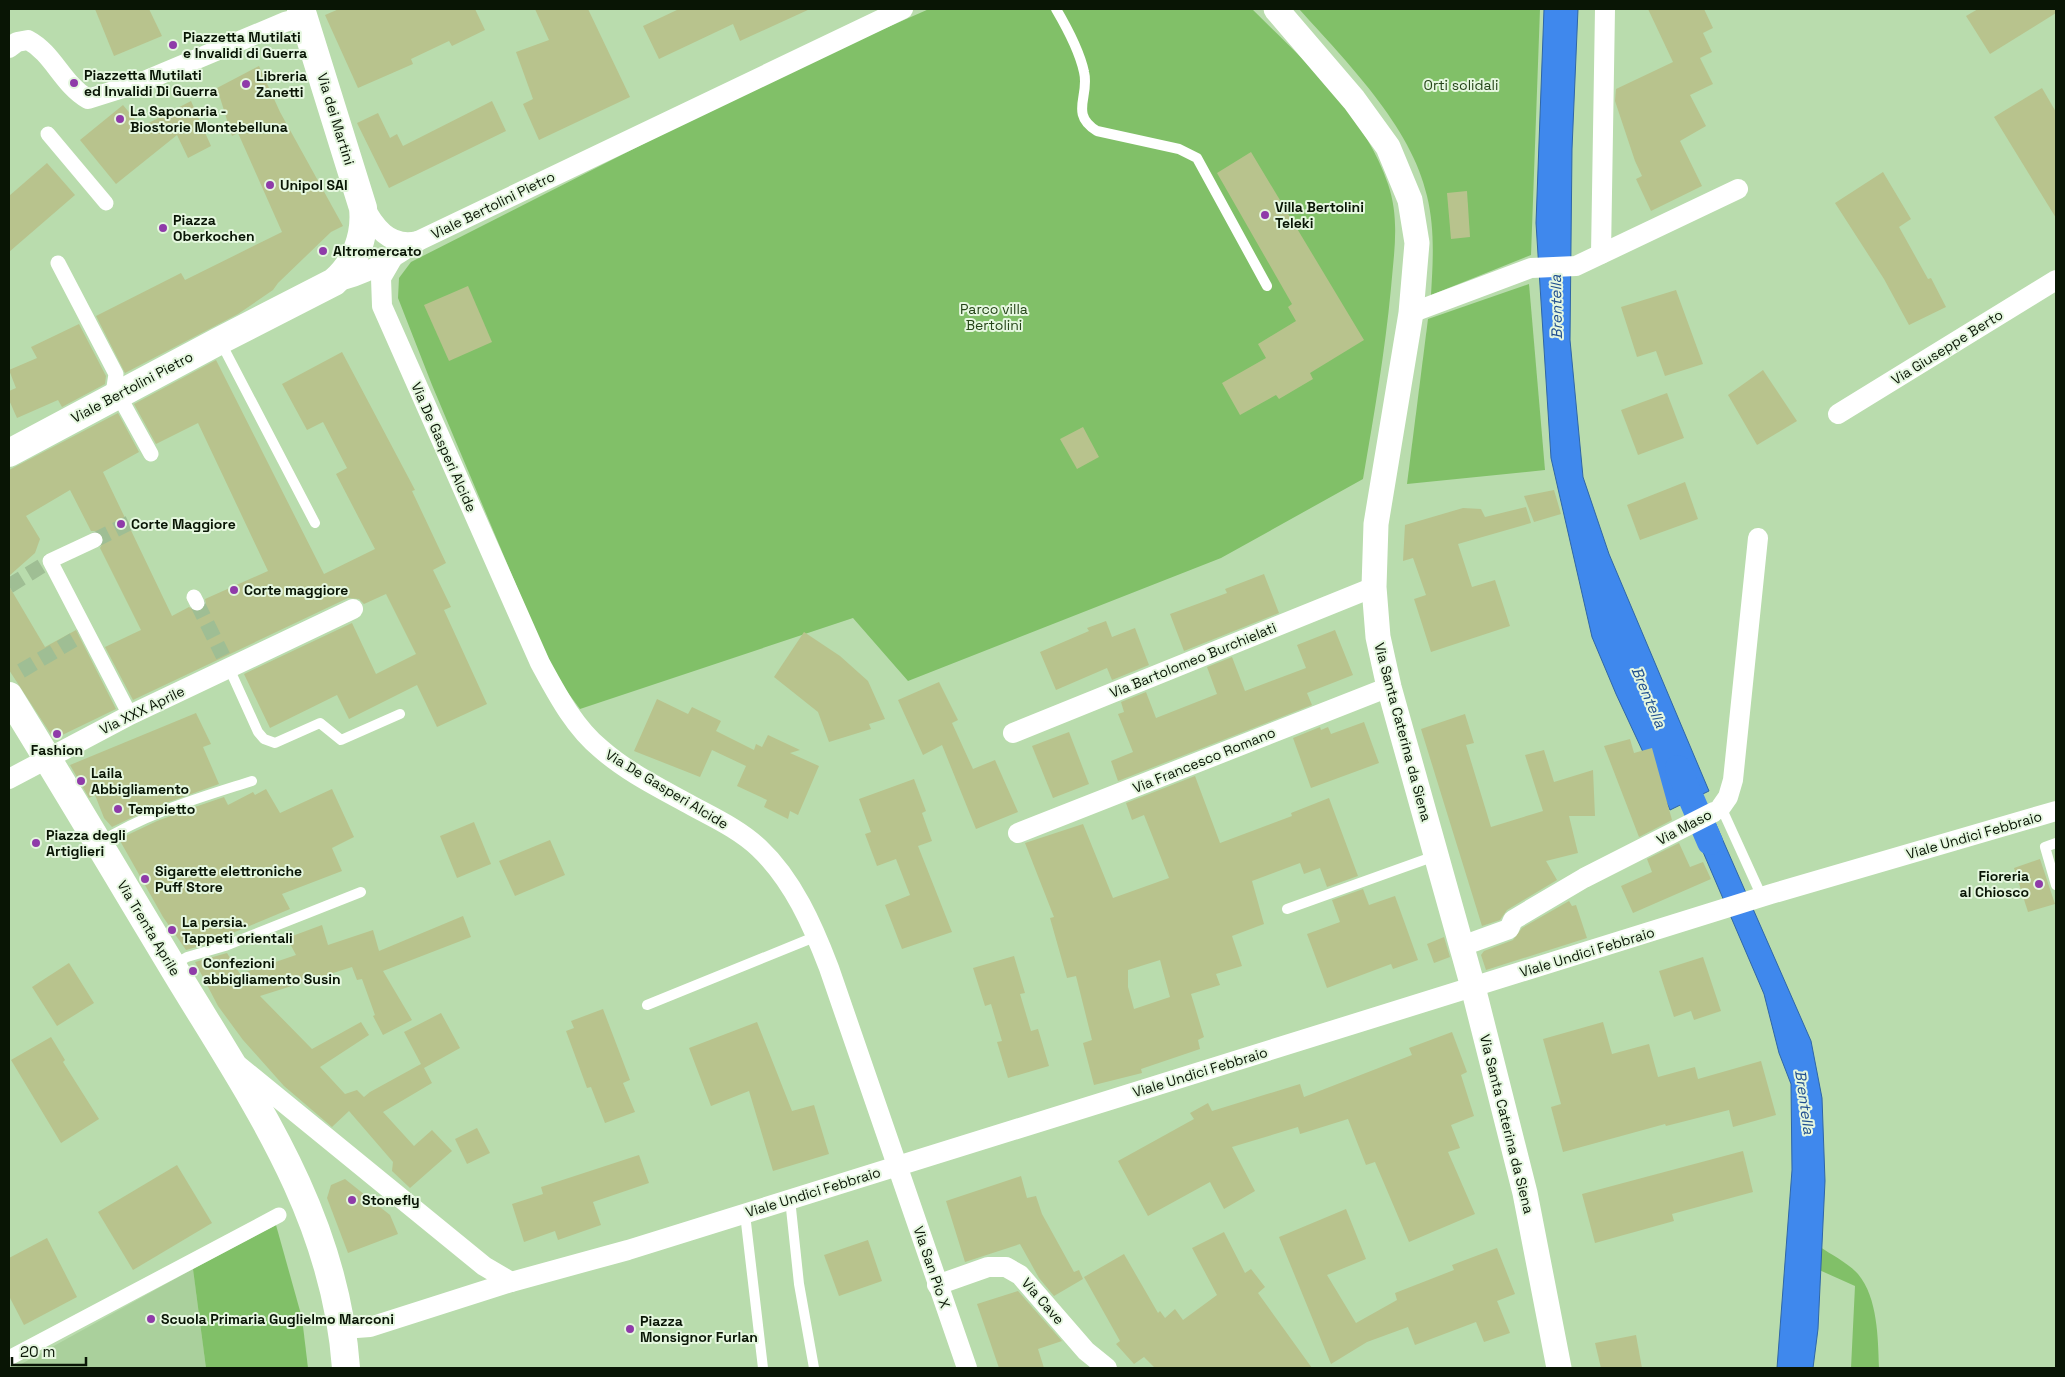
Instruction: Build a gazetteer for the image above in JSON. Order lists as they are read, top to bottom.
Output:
{
  "streets": {
    "main road": ["Via dei Martini", "Viale Bertolini Pietro", "Via Trenta Aprile"],
    "street": [
      "Via Giuseppe Berto",
      "Via De Gasperi Alcide",
      "Via Bartolomeo Burchielati",
      "Via XXX Aprile",
      "Via Santa Caterina da Siena",
      "Via Francesco Romano",
      "Via Maso",
      "Viale Undici Febbraio",
      "Via San Pio X",
      "Via Cave"
    ]
  },
  "crossings": [
    ["Via dei Martini", "Viale Bertolini Pietro"],
    ["Via dei Martini", "Via De Gasperi Alcide"],
    ["Viale Bertolini Pietro", "Via De Gasperi Alcide"],
    ["Via De Gasperi Alcide", "Viale Undici Febbraio"],
    ["Via De Gasperi Alcide", "Via San Pio X"],
    ["Via Bartolomeo Burchielati", "Via Santa Caterina da Siena"],
    ["Via XXX Aprile", "Via Trenta Aprile"],
    ["Via Santa Caterina da Siena", "Via Francesco Romano"],
    ["Via Santa Caterina da Siena", "Via Maso"],
    ["Via Santa Caterina da Siena", "Viale Undici Febbraio"],
    ["Viale Undici Febbraio", "Via Trenta Aprile"],
    ["Viale Undici Febbraio", "Via San Pio X"],
    ["Via San Pio X", "Via Cave"]
  ],
  "water": ["Brentella"],
  "parks": ["Orti solidali", "Parco villa Bertolini"],
  "places": [
    "Piazzetta Mutilati e Invalidi di Guerra",
    "Piazzetta Mutilati ed Invalidi Di Guerra",
    "Libreria Zanetti",
    "La Saponaria - Biostorie Montebelluna",
    "Unipol SAI",
    "Villa Bertolini Teleki",
    "Piazza Oberkochen",
    "Altromercato",
    "Corte Maggiore",
    "Corte maggiore",
    "Fashion",
    "Laila Abbigliamento",
    "Tempietto",
    "Piazza degli Artiglieri",
    "Sigarette elettroniche Puff Store",
    "Fioreria al Chiosco",
    "La persia. Tappeti orientali",
    "Confezioni abbigliamento Susin",
    "Stonefly",
    "Scuola Primaria Guglielmo Marconi",
    "Piazza Monsignor Furlan"
  ],
  "scale_bar": "20 m"
}
